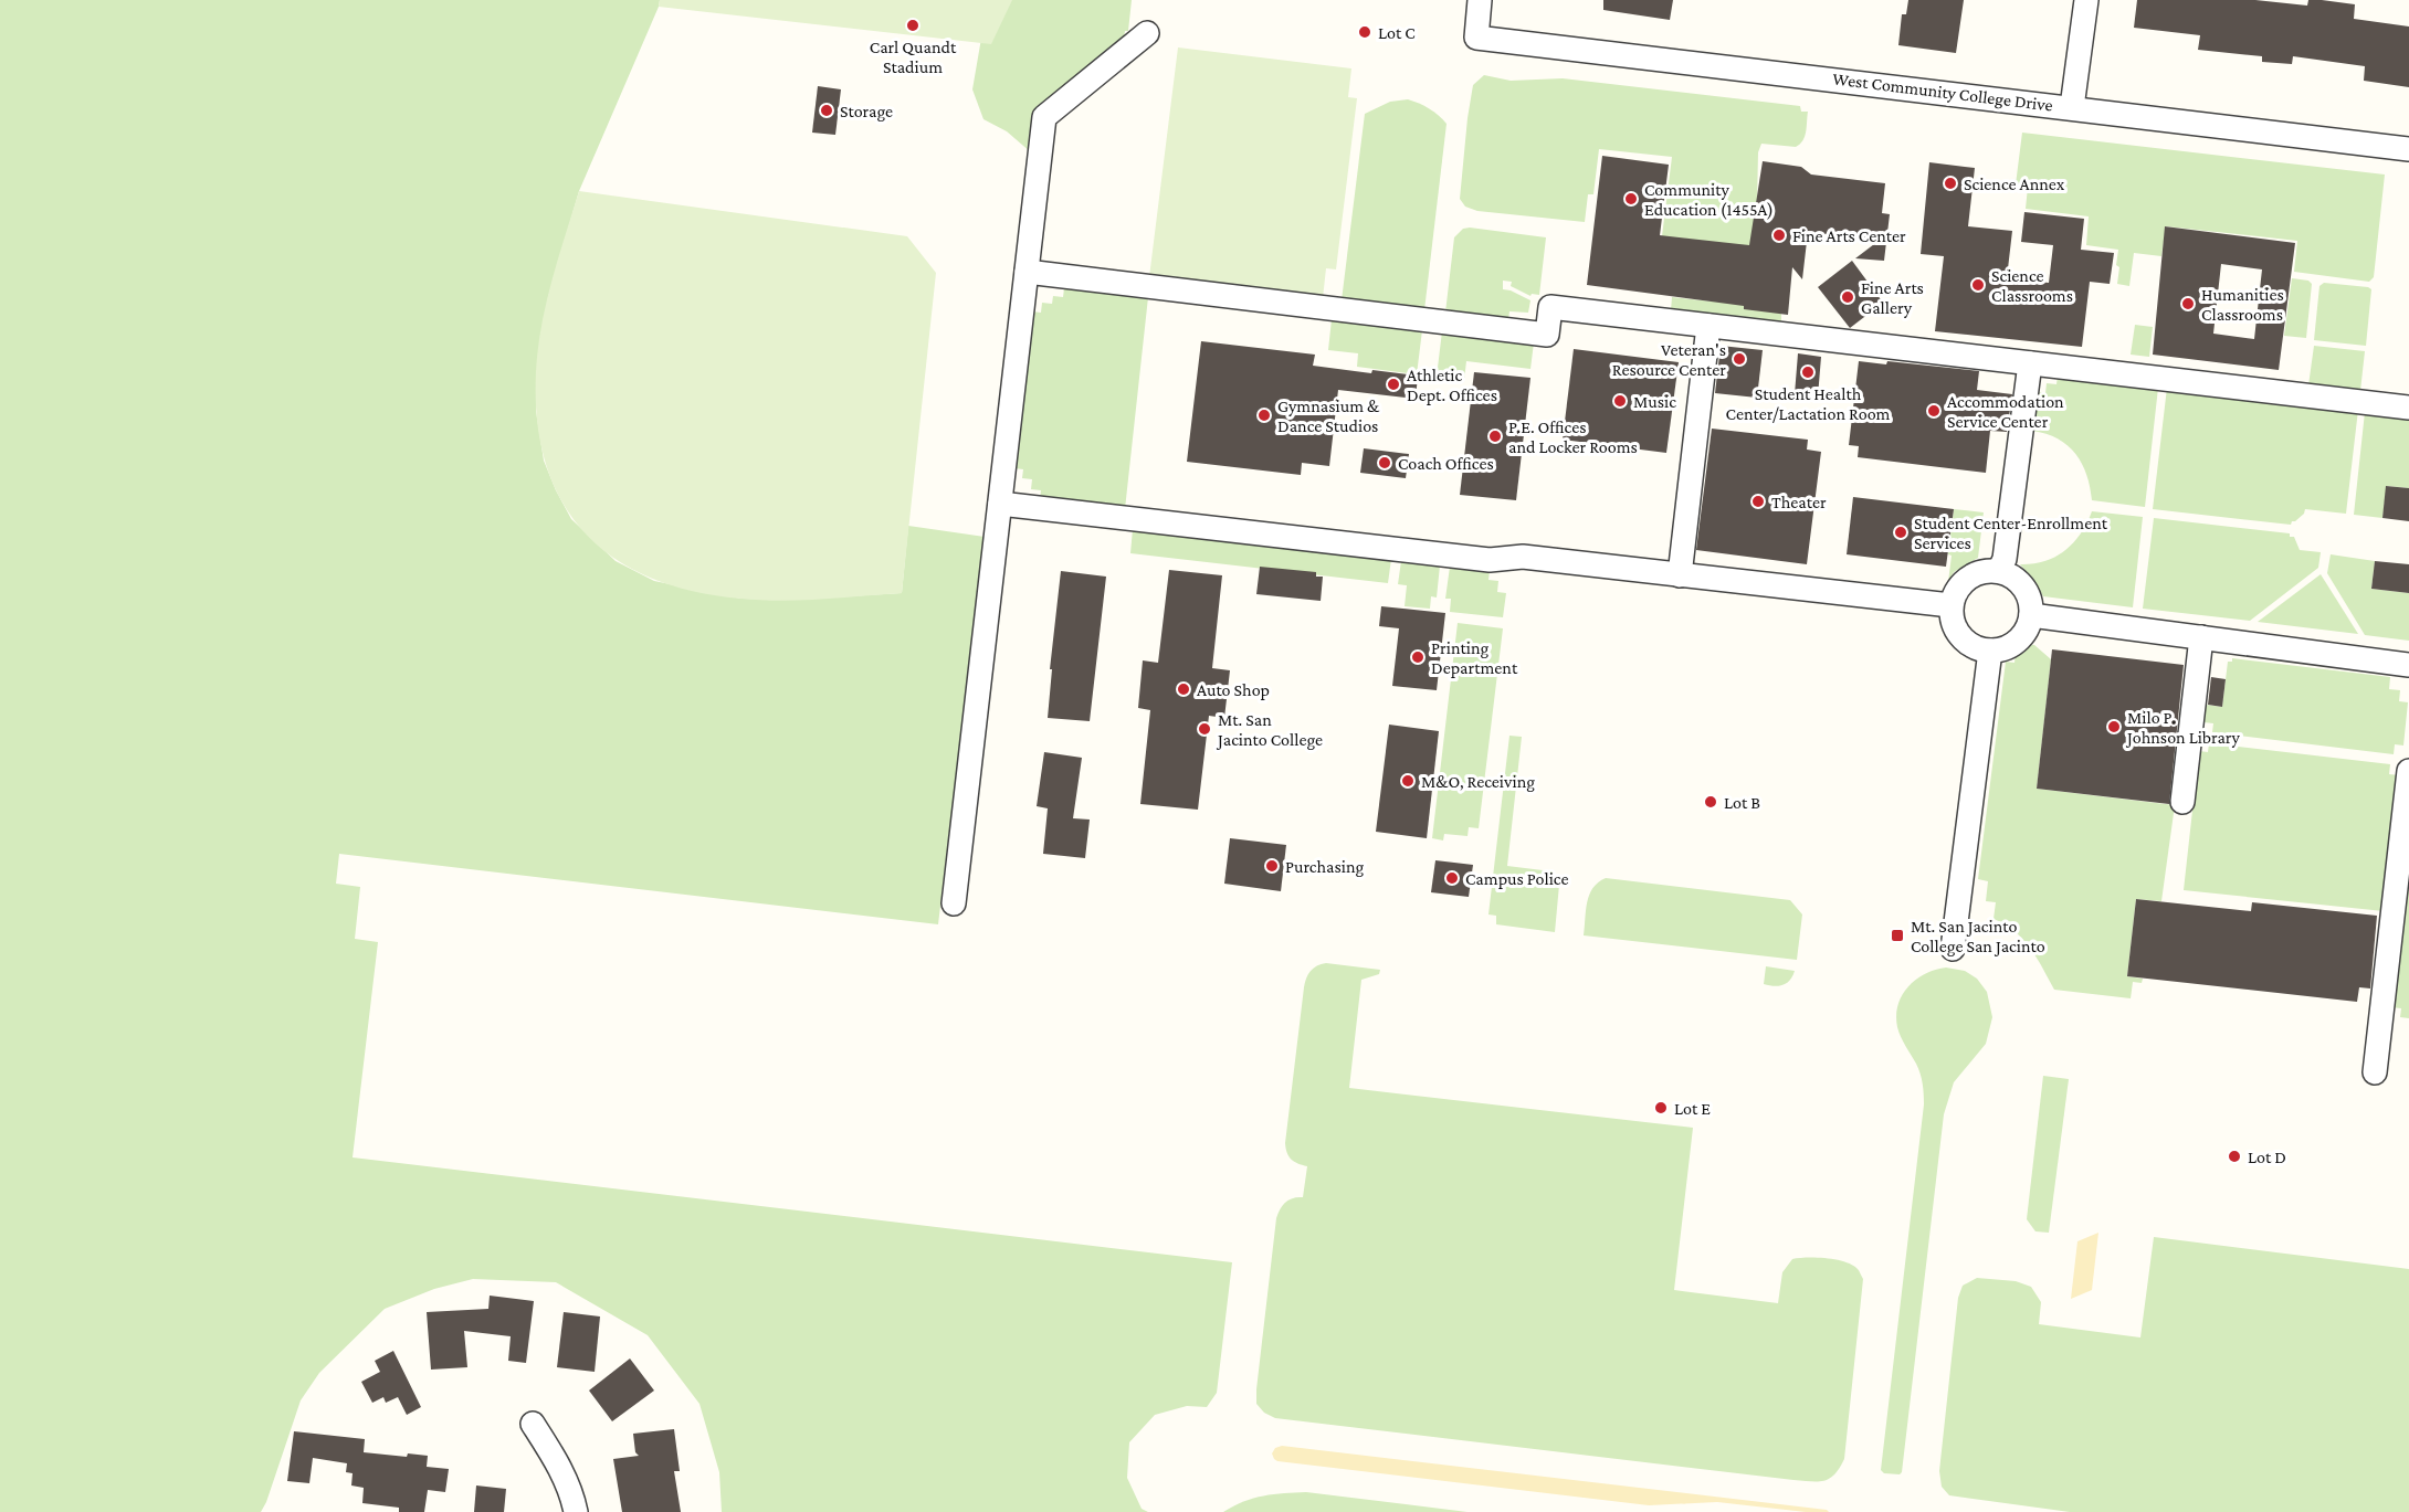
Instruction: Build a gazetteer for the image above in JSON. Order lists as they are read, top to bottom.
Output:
{
  "streets": {
    "street": ["West Community College Drive"]
  },
  "places": {
    "other": [
      "Carl Quandt Stadium",
      "Lot C",
      "Storage",
      "Science Annex",
      "Community Education (1455A)",
      "Fine Arts Center",
      "Science Classrooms",
      "Fine Arts Gallery",
      "Humanities Classrooms",
      "Veteran's Resource Center",
      "Student Health Center/Lactation Room",
      "Athletic Dept. Offices",
      "Music",
      "Accommodation Service Center",
      "Gymnasium & Dance Studios",
      "P.E. Offices and Locker Rooms",
      "Coach Offices",
      "Theater",
      "Student Center-Enrollment Services",
      "Printing Department",
      "Auto Shop",
      "Milo P. Johnson Library",
      "Mt. San Jacinto College",
      "M&O, Receiving",
      "Lot B",
      "Purchasing",
      "Campus Police",
      "Lot E",
      "Lot D"
    ],
    "transit": ["Mt. San Jacinto College San Jacinto"]
  }
}
